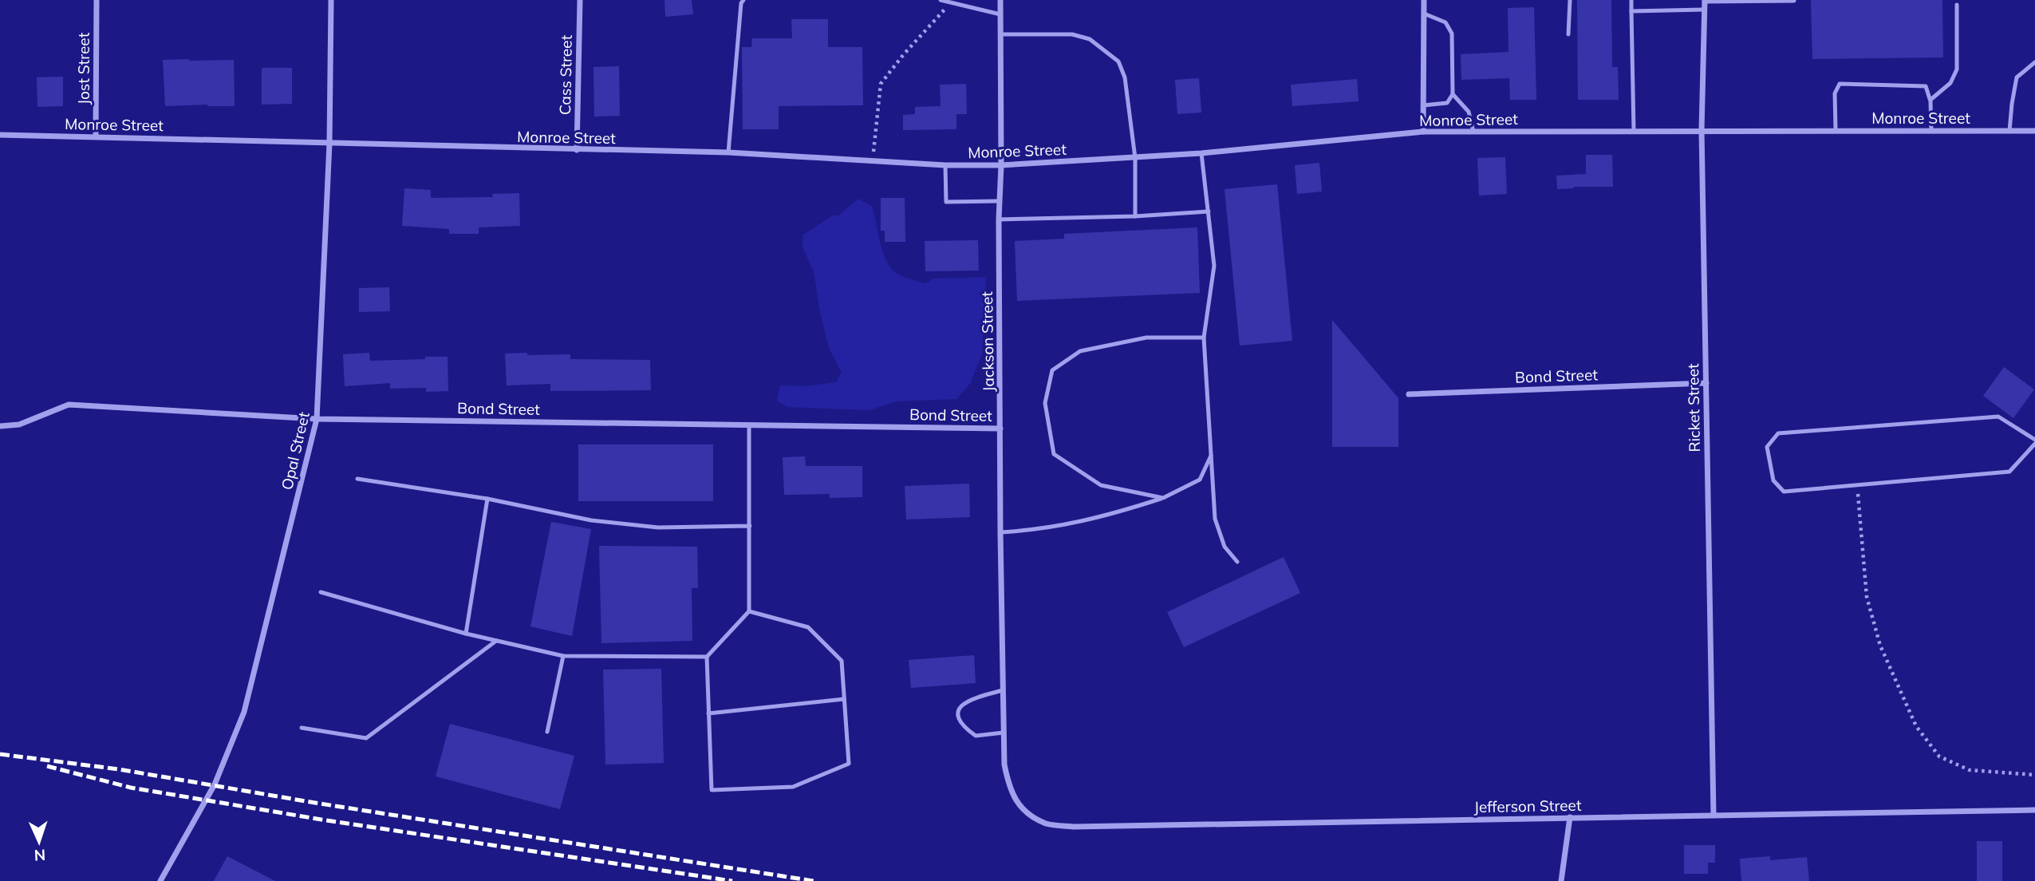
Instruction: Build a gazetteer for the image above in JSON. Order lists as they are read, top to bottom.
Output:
{
  "streets": {
    "street": [
      "Jost Street",
      "Cass Street",
      "Monroe Street",
      "Jackson Street",
      "Bond Street",
      "Ricket Street",
      "Opal Street",
      "Jefferson Street"
    ]
  },
  "crossings": [
    ["Jost Street", "Monroe Street"],
    ["Cass Street", "Monroe Street"],
    ["Monroe Street", "Jackson Street"],
    ["Monroe Street", "Ricket Street"],
    ["Monroe Street", "Opal Street"],
    ["Jackson Street", "Bond Street"],
    ["Jackson Street", "Jefferson Street"],
    ["Bond Street", "Ricket Street"],
    ["Bond Street", "Opal Street"],
    ["Ricket Street", "Jefferson Street"]
  ],
  "north": "bottom"
}
